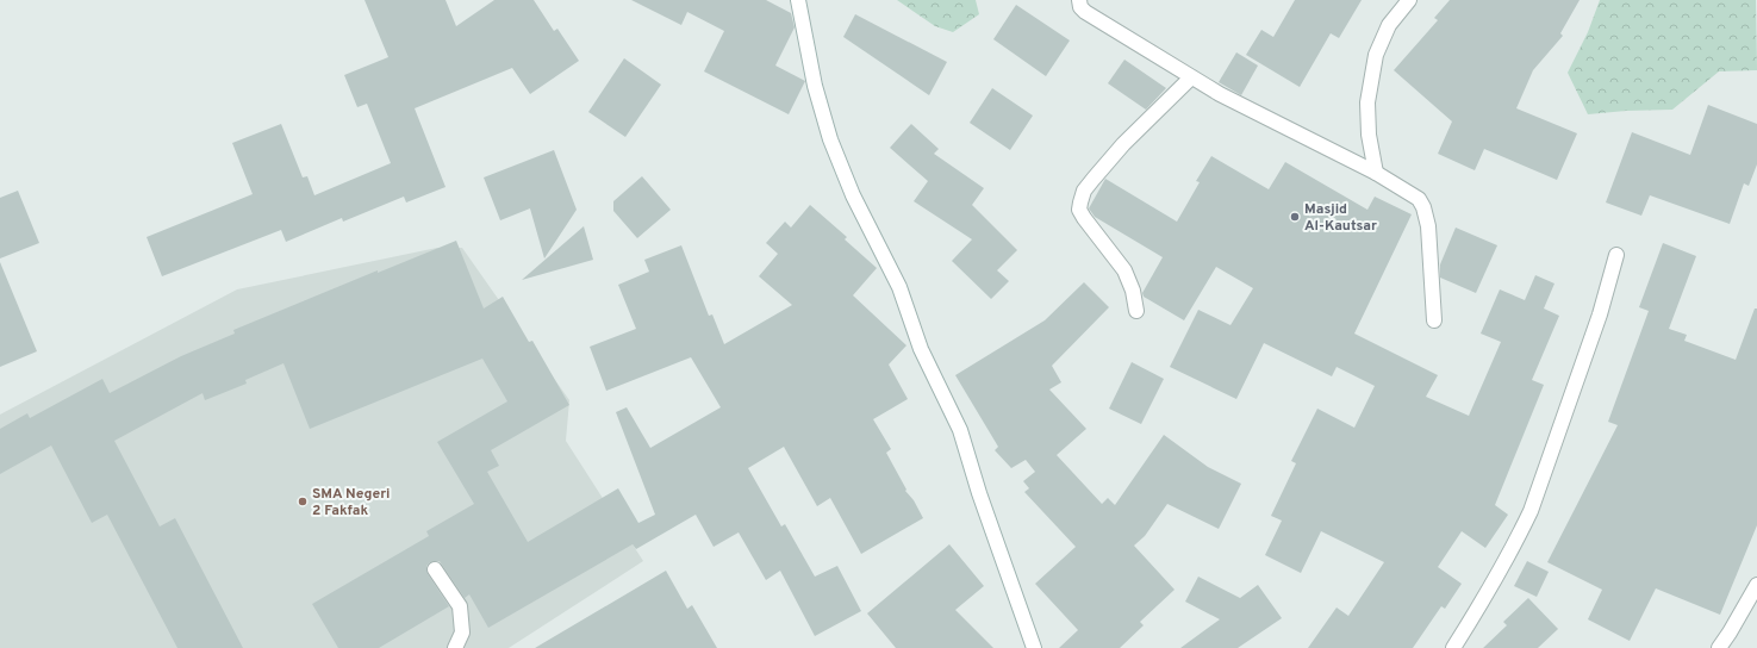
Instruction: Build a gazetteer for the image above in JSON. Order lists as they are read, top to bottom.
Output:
{
  "places": ["Masjid Al-Kautsar", "SMA Negeri 2 Fakfak"]
}
